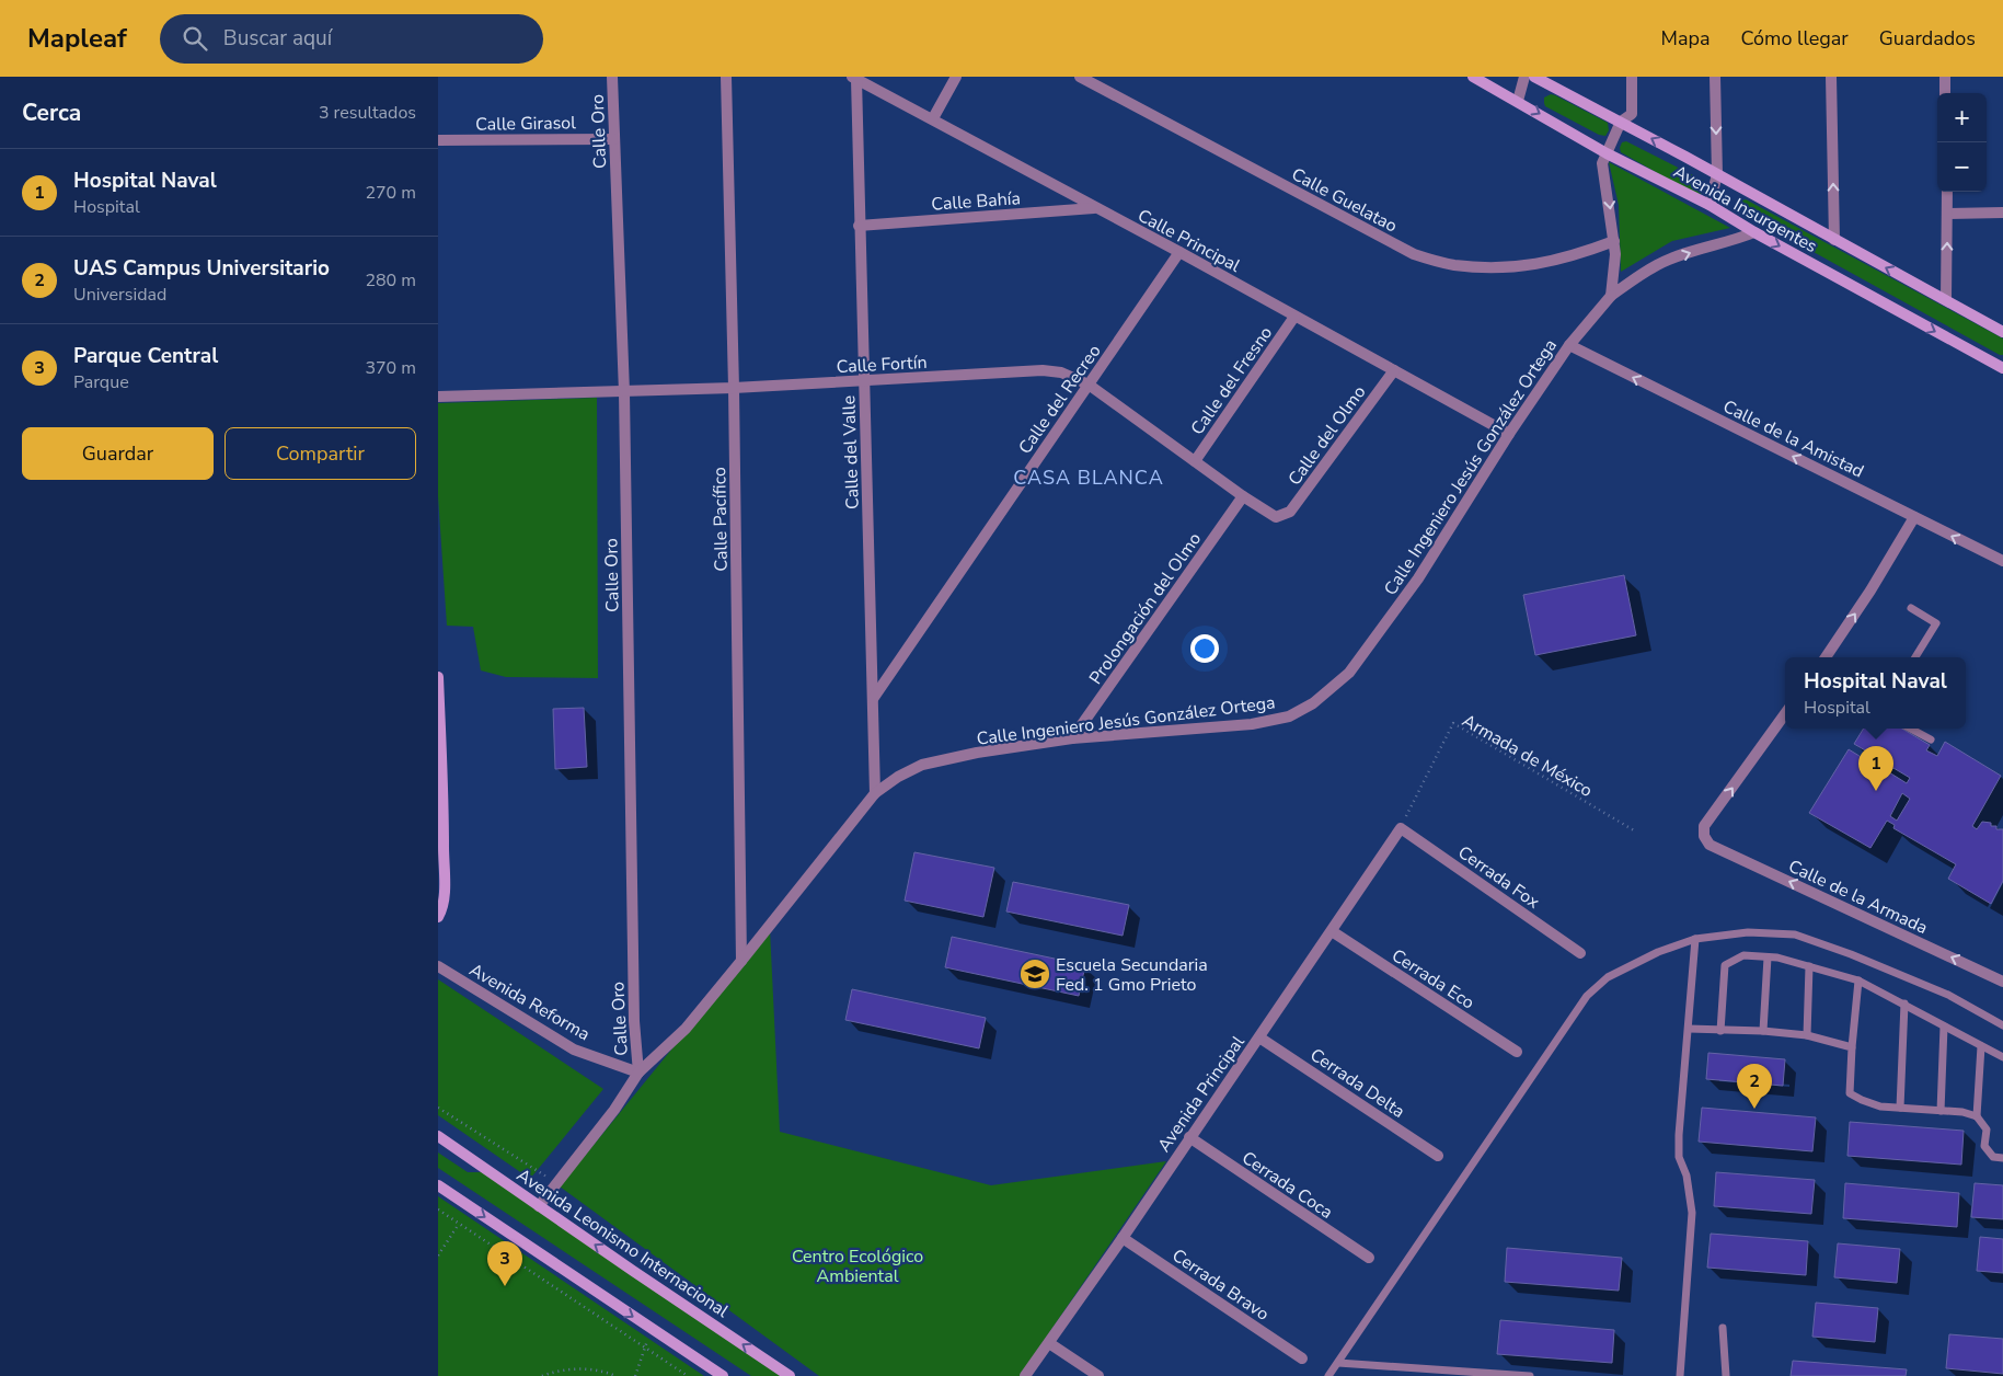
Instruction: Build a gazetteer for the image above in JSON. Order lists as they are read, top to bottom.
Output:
{
  "streets": {
    "main road": ["Avenida Insurgentes", "Avenida Leonismo Internacional"],
    "street": [
      "Calle Girasol",
      "Calle Oro",
      "Calle Guelatao",
      "Calle Bahía",
      "Calle Principal",
      "Calle Fortín",
      "Calle del Fresno",
      "Calle del Recreo",
      "Calle del Olmo",
      "Calle de la Amistad",
      "Calle del Valle",
      "Calle Ingeniero Jesús González Ortega",
      "Calle Pacífico",
      "Prolongación del Olmo",
      "Cerrada Fox",
      "Calle de la Armada",
      "Cerrada Eco",
      "Avenida Reforma",
      "Cerrada Delta",
      "Avenida Principal",
      "Cerrada Coca",
      "Cerrada Bravo"
    ],
    "path": ["Armada de México"]
  },
  "crossings": [
    ["Calle Girasol", "Calle Oro"],
    ["Calle Oro", "Calle Fortín"],
    ["Calle Oro", "Calle Ingeniero Jesús González Ortega"],
    ["Calle Oro", "Avenida Reforma"],
    ["Calle Bahía", "Calle Principal"],
    ["Calle Bahía", "Calle del Valle"],
    ["Avenida Insurgentes", "Calle Ingeniero Jesús González Ortega"],
    ["Calle Principal", "Calle del Fresno"],
    ["Calle Principal", "Calle del Recreo"],
    ["Calle Principal", "Calle del Olmo"],
    ["Calle Principal", "Calle del Valle"],
    ["Calle Principal", "Calle Ingeniero Jesús González Ortega"],
    ["Calle Fortín", "Calle del Fresno"],
    ["Calle Fortín", "Calle del Recreo"],
    ["Calle Fortín", "Calle del Olmo"],
    ["Calle Fortín", "Calle del Valle"],
    ["Calle Fortín", "Calle Pacífico"],
    ["Calle Fortín", "Prolongación del Olmo"],
    ["Calle del Recreo", "Calle del Valle"],
    ["Calle de la Amistad", "Calle Ingeniero Jesús González Ortega"],
    ["Calle del Valle", "Calle Ingeniero Jesús González Ortega"],
    ["Calle Ingeniero Jesús González Ortega", "Calle Pacífico"],
    ["Calle Ingeniero Jesús González Ortega", "Prolongación del Olmo"],
    ["Calle Ingeniero Jesús González Ortega", "Avenida Reforma"],
    ["Calle Ingeniero Jesús González Ortega", "Avenida Leonismo Internacional"],
    ["Armada de México", "Cerrada Fox"],
    ["Armada de México", "Avenida Principal"],
    ["Cerrada Fox", "Avenida Principal"],
    ["Cerrada Eco", "Avenida Principal"],
    ["Cerrada Delta", "Avenida Principal"],
    ["Avenida Principal", "Cerrada Coca"],
    ["Avenida Principal", "Cerrada Bravo"]
  ],
  "one_way": ["Calle de la Amistad"],
  "districts": ["CASA BLANCA"],
  "parks": ["Centro Ecológico Ambiental"],
  "places": {
    "school or university": ["Escuela Secundaria Fed. 1 Gmo Prieto"]
  },
  "page": {
    "header": "Mapleaf",
    "search": "Buscar aquí",
    "nav": ["Mapa", "Cómo llegar", "Guardados"],
    "heading": ["Cerca", "3 resultados"],
    "map_buttons": ["+", "−"],
    "list": [
      {
        "mark": "1",
        "name": "Hospital Naval",
        "note": "Hospital",
        "value": "270 m"
      },
      {
        "mark": "2",
        "name": "UAS Campus Universitario",
        "note": "Universidad",
        "value": "280 m"
      },
      {
        "mark": "3",
        "name": "Parque Central",
        "note": "Parque",
        "value": "370 m"
      }
    ],
    "buttons": ["Guardar", "Compartir"],
    "popup": ["Hospital Naval", "Hospital"],
    "pins": ["1", "2", "3"]
  }
}
